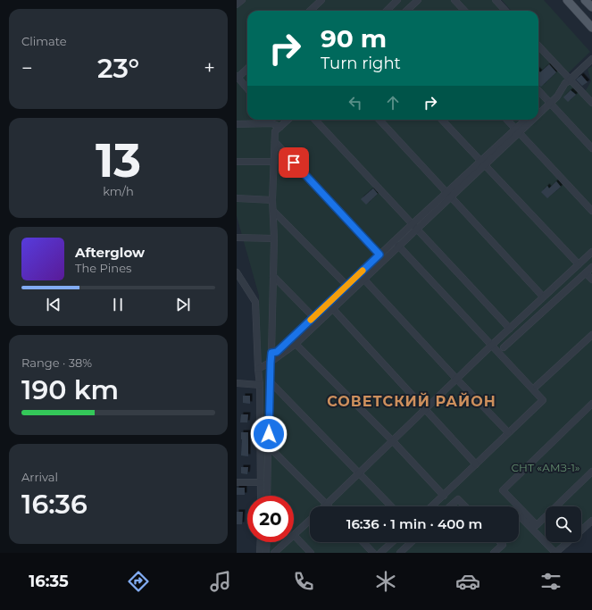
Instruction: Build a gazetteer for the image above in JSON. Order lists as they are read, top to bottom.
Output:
{
  "districts": ["СОВЕТСКИЙ РАЙОН"],
  "parks": ["СНТ «АМЗ-1»"],
  "page": {
    "tile": [
      "Climate",
      ["13", "km/h"],
      ["Range · 38%", "190 km"],
      ["Arrival", "16:36"]
    ],
    "turn": ["90 m", "Turn right"],
    "heat": ["−", "23°", "+"],
    "song": ["Afterglow", "The Pines"],
    "limit": "20",
    "trip": "16:36 · 1 min · 400 m",
    "tabs": "16:35"
  }
}
